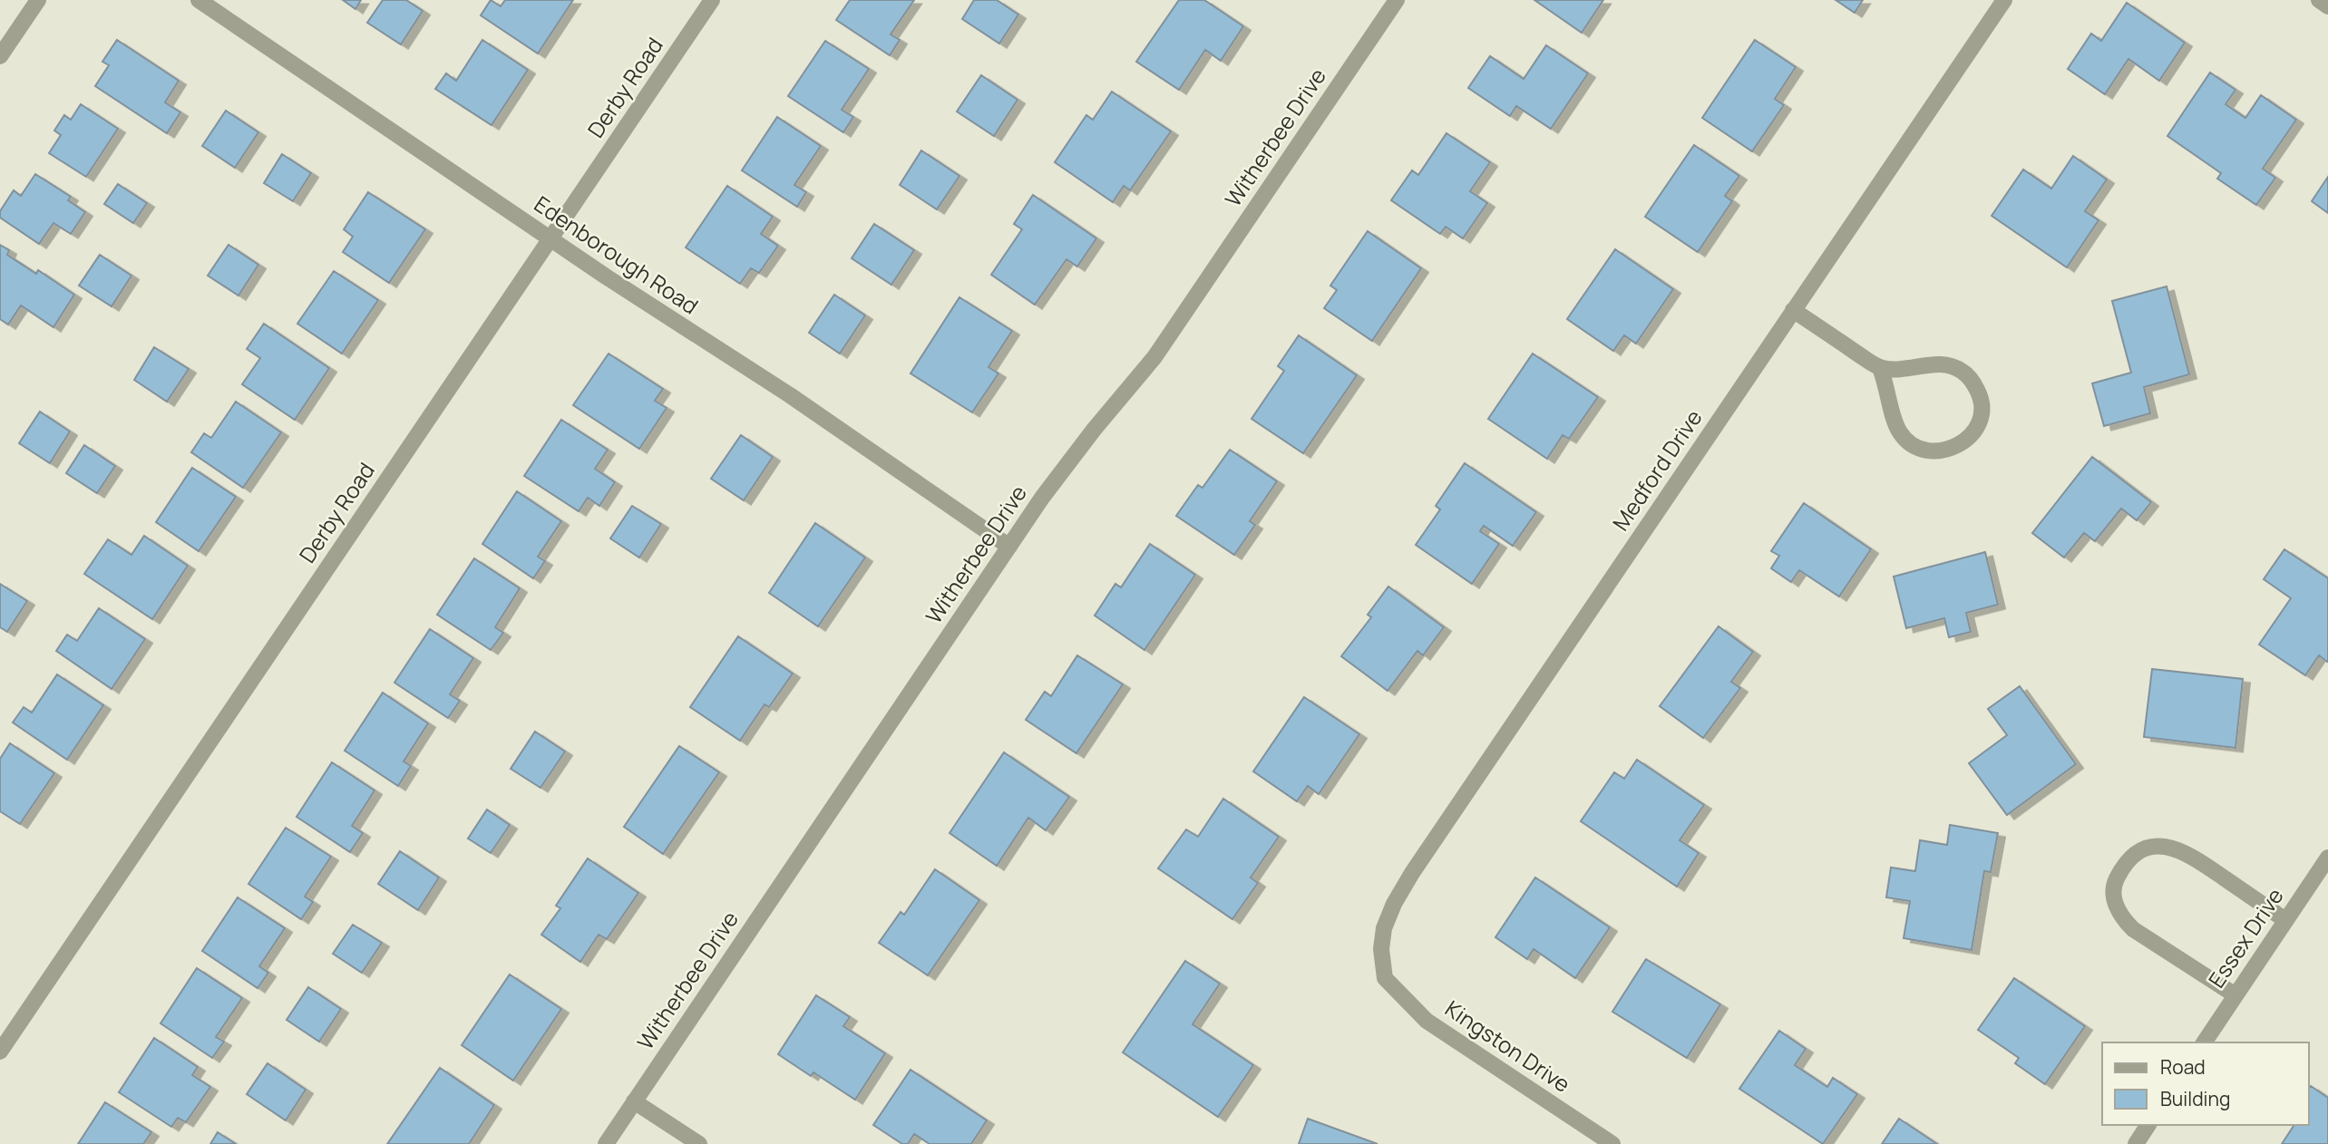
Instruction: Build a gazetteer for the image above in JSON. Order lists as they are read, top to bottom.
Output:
{
  "streets": {
    "street": [
      "Derby Road",
      "Witherbee Drive",
      "Edenborough Road",
      "Medford Drive",
      "Essex Drive",
      "Kingston Drive"
    ]
  },
  "crossings": [
    ["Derby Road", "Edenborough Road"],
    ["Witherbee Drive", "Edenborough Road"],
    ["Medford Drive", "Kingston Drive"]
  ],
  "legend": ["Road", "Building"]
}
